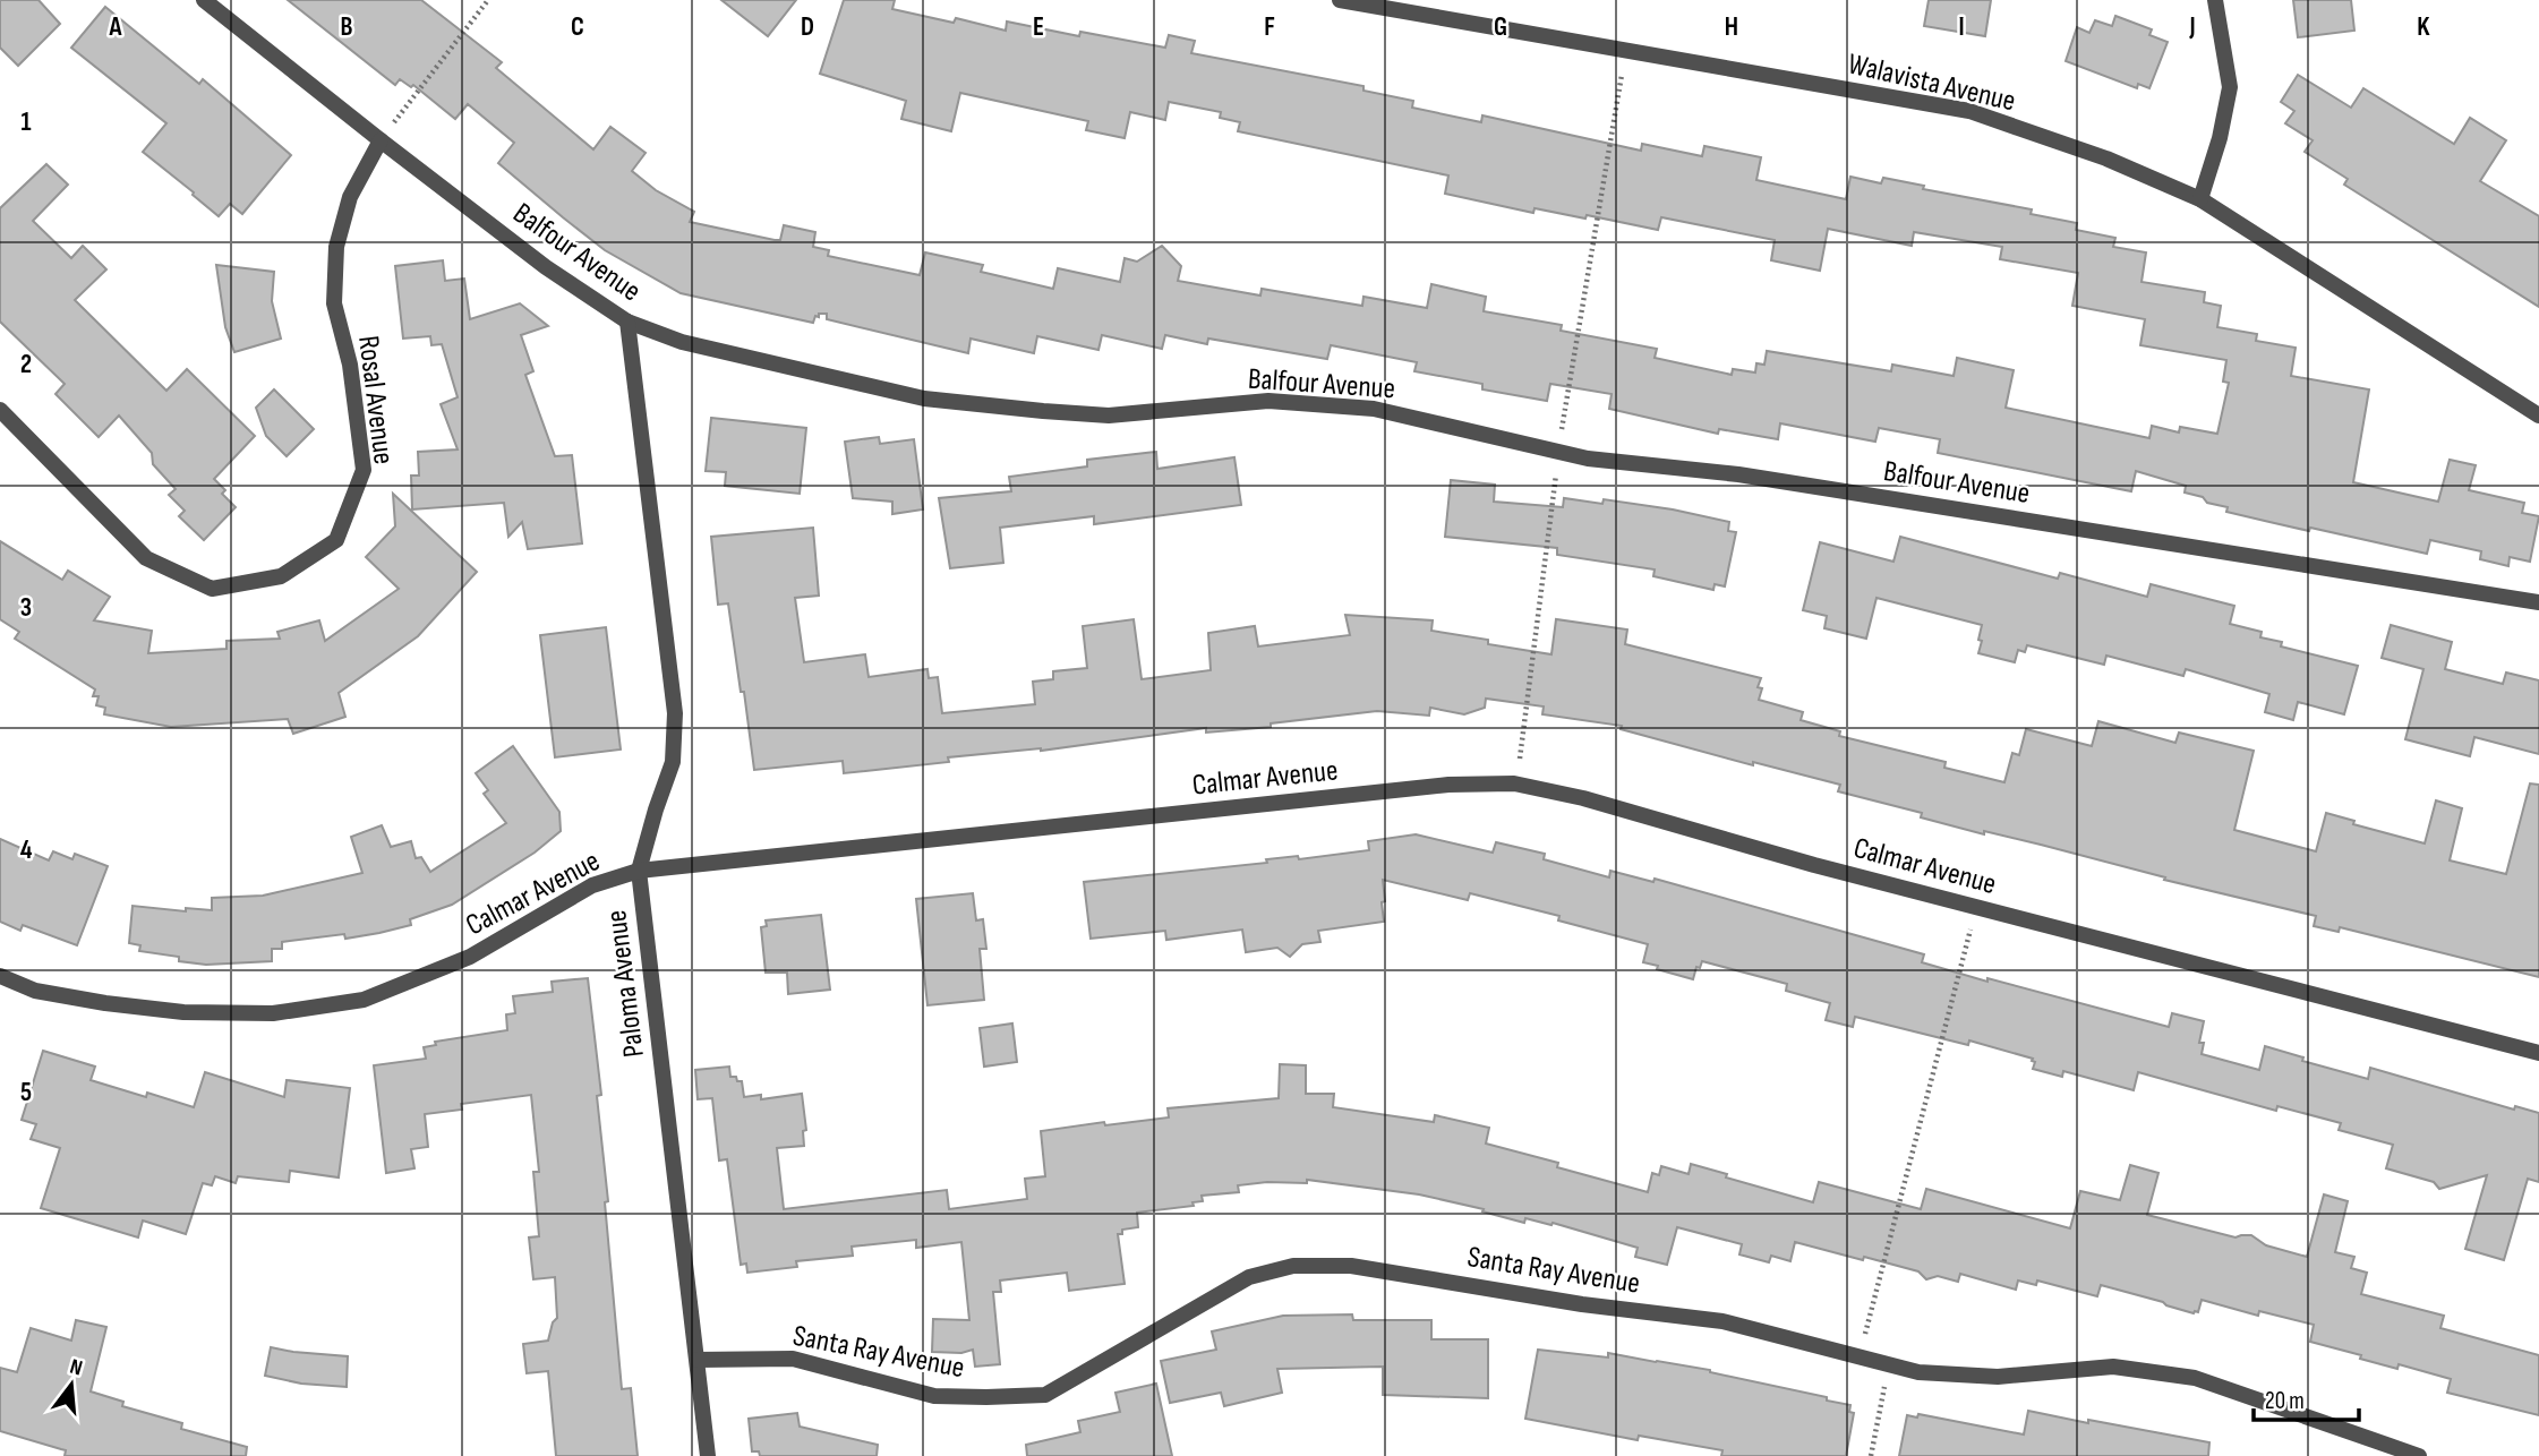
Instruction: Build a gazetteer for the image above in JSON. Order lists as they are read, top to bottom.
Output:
{
  "streets": {
    "street": [
      "Walavista Avenue",
      "Balfour Avenue",
      "Rosal Avenue",
      "Calmar Avenue",
      "Paloma Avenue",
      "Santa Ray Avenue"
    ]
  },
  "crossings": [
    ["Balfour Avenue", "Rosal Avenue"],
    ["Balfour Avenue", "Paloma Avenue"],
    ["Calmar Avenue", "Paloma Avenue"],
    ["Paloma Avenue", "Santa Ray Avenue"]
  ],
  "scale_bar": "20 m",
  "north": "top",
  "grid": {
    "columns": [
      "A",
      "B",
      "C",
      "D",
      "E",
      "F",
      "G",
      "H",
      "I",
      "J",
      "K"
    ],
    "rows": [
      "1",
      "2",
      "3",
      "4",
      "5"
    ]
  }
}
